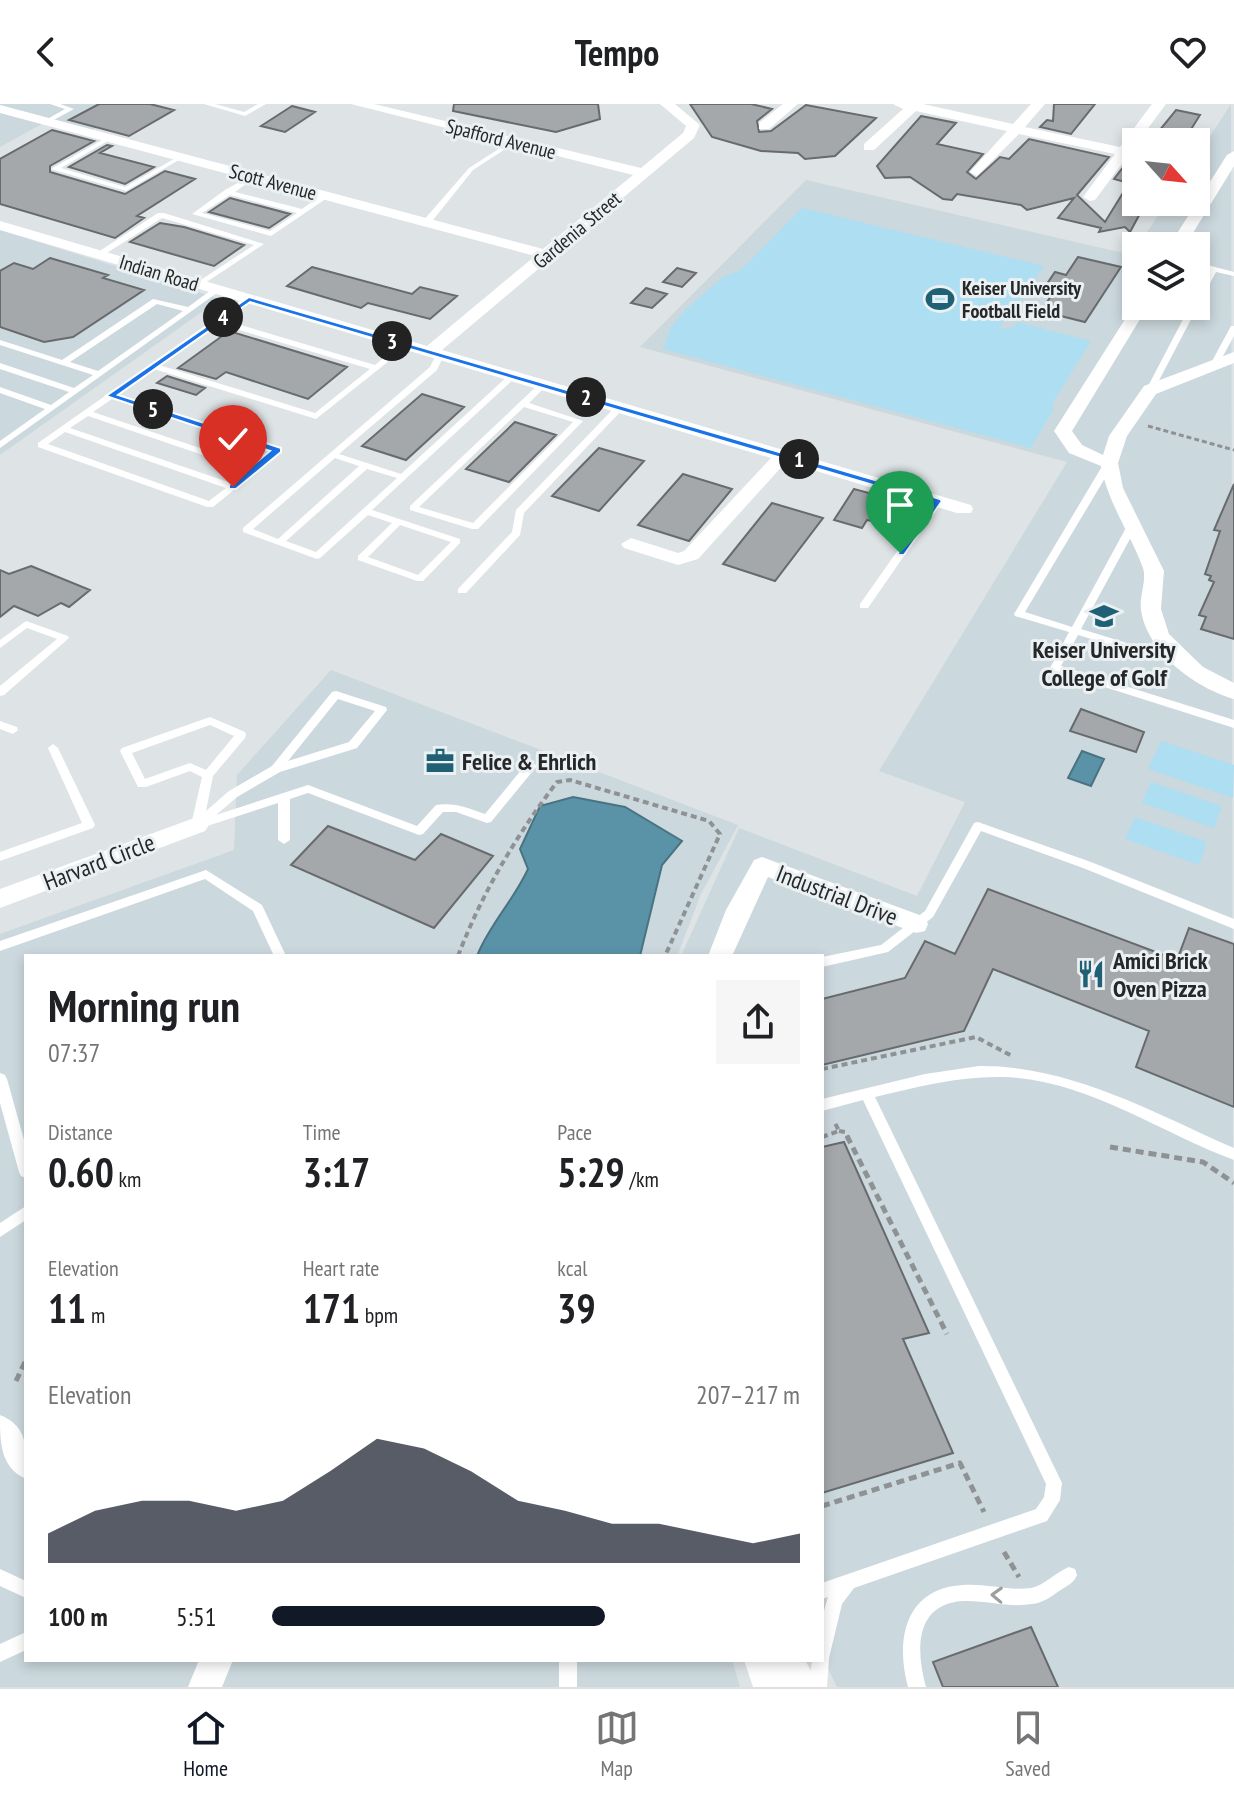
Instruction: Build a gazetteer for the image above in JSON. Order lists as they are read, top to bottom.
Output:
{
  "streets": {
    "street": [
      "Spafford Avenue",
      "Scott Avenue",
      "Gardenia Street",
      "Indian Road",
      "Harvard Circle",
      "Industrial Drive"
    ]
  },
  "crossings": [
    ["Spafford Avenue", "Gardenia Street"],
    ["Scott Avenue", "Gardenia Street"],
    ["Gardenia Street", "Indian Road"]
  ],
  "places": {
    "sports": ["Keiser University Football Field"],
    "school or university": ["Keiser University College of Golf"],
    "office": ["Felice & Ehrlich"],
    "restaurant": ["Amici Brick Oven Pizza"]
  },
  "north": "bottom right",
  "page": {
    "header": "Tempo",
    "pins": [
      "4",
      "3",
      "2",
      "5",
      "1"
    ],
    "heading": ["Morning run", "07:37"],
    "stats": [
      ["Distance", "0.60 km"],
      ["Time", "3:17"],
      ["Pace", "5:29 /km"],
      ["Elevation", "11 m"],
      ["Heart rate", "171 bpm"],
      ["kcal", "39"]
    ],
    "chart": ["Elevation", "207–217 m"],
    "list": [
      {
        "name": "100 m",
        "note": "5:51"
      }
    ],
    "tabs": ["Home", "Map", "Saved"]
  }
}
